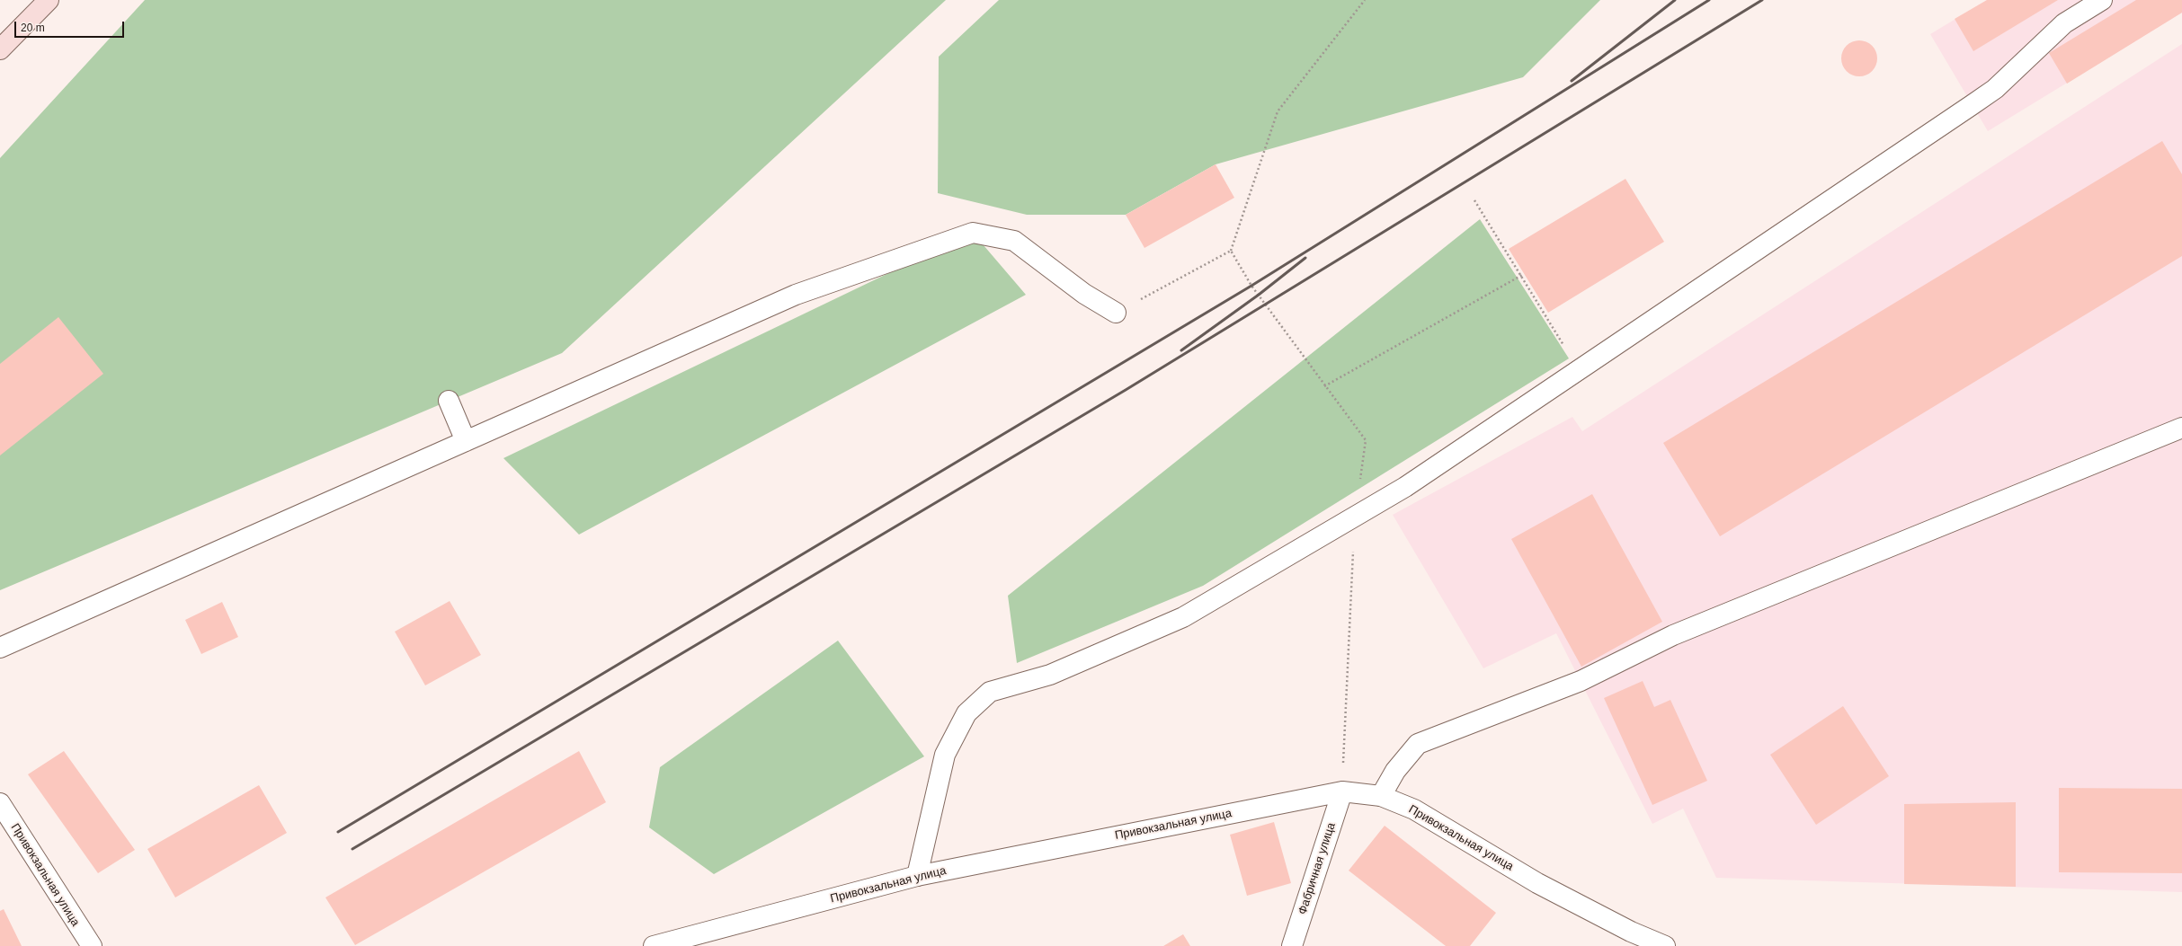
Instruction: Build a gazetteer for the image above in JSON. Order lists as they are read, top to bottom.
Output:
{
  "streets": {
    "street": ["Привокзальная улица", "Фабричная улица"]
  },
  "crossings": [
    ["Привокзальная улица", "Фабричная улица"]
  ],
  "scale_bar": "20 m"
}
